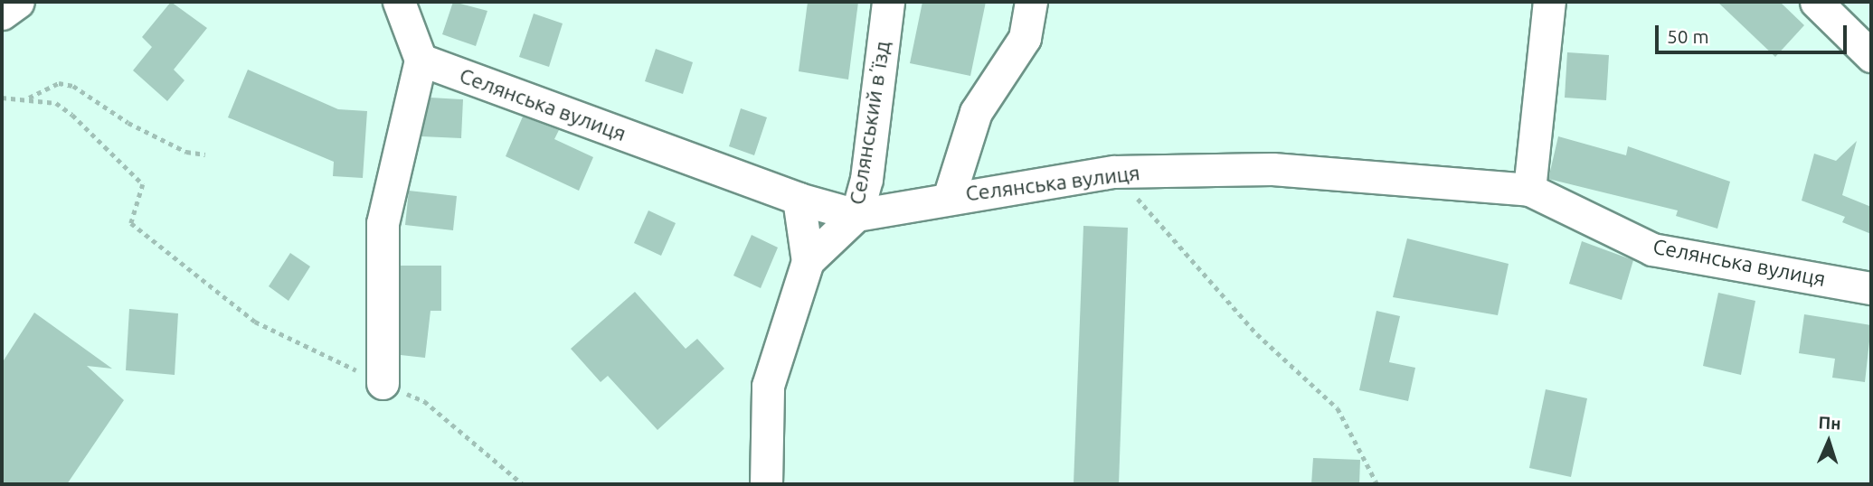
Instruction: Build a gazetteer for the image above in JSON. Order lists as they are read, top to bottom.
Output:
{
  "streets": {
    "street": ["Селянська вулиця", "Селянський вʼїзд"]
  },
  "crossings": [
    ["Селянська вулиця", "Селянський вʼїзд"]
  ],
  "scale_bar": "50 m",
  "north": "top"
}
